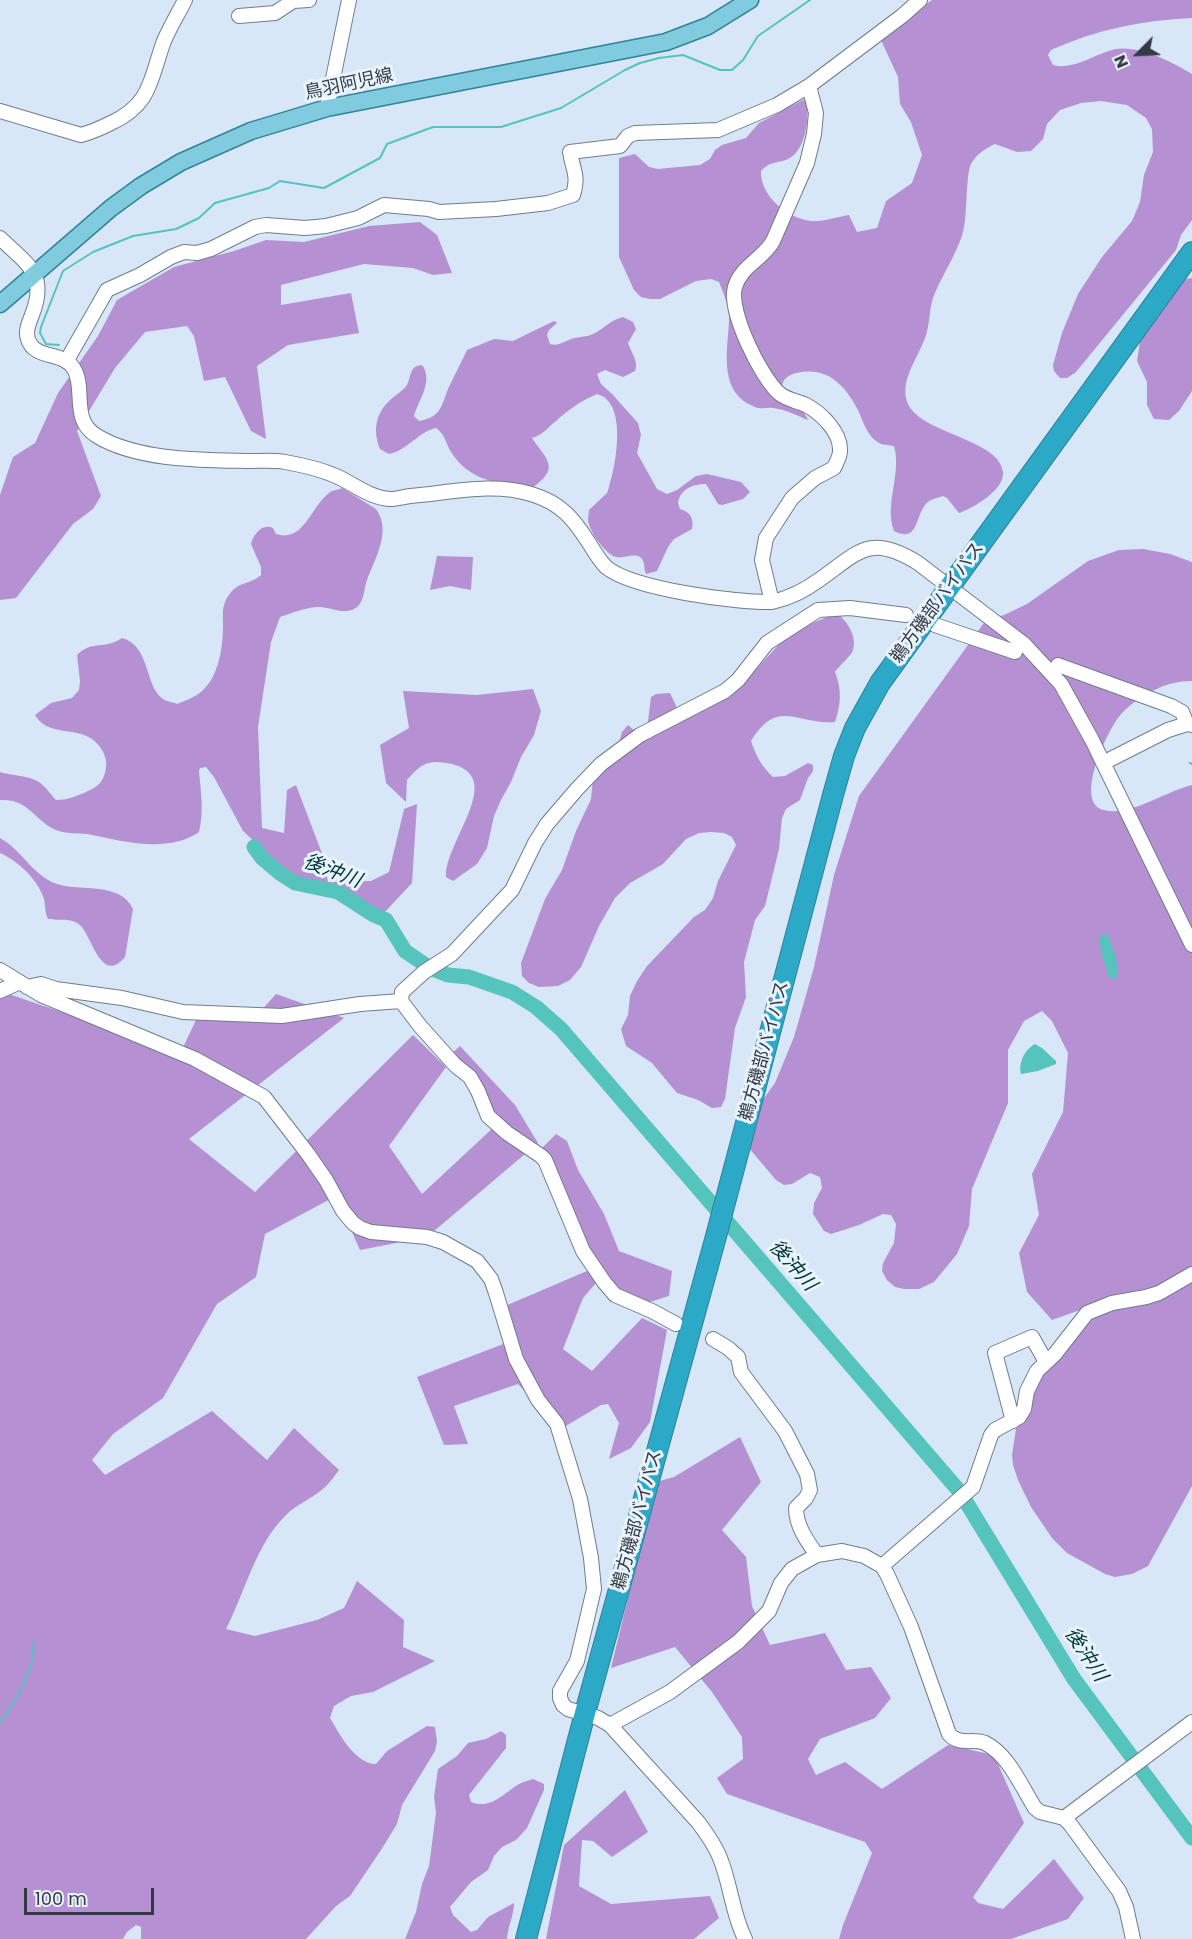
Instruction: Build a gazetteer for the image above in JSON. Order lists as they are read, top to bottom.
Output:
{
  "streets": {
    "highway": ["鵜方磯部バイパス"],
    "main road": ["鳥羽阿児線"]
  },
  "water": ["後沖川"],
  "scale_bar": "100 m",
  "north": "bottom left"
}
